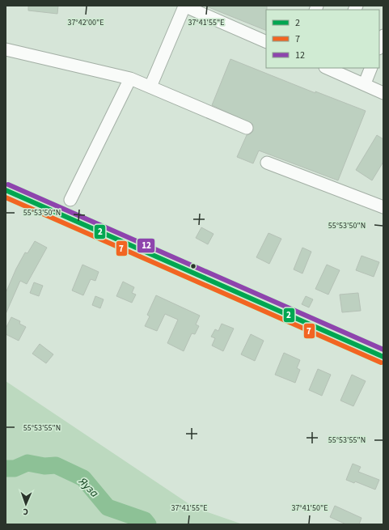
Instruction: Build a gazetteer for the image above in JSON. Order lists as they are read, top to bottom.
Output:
{
  "water": ["Яуза"],
  "lines": ["transit line 12", "transit line 2", "transit line 7"],
  "legend": ["2", "7", "12"],
  "north": "bottom",
  "coordinates": [
    "37°42'00\"E",
    "37°41'55\"E",
    "55°53'50\"N",
    "55°53'55\"N",
    "37°41'50\"E"
  ]
}
